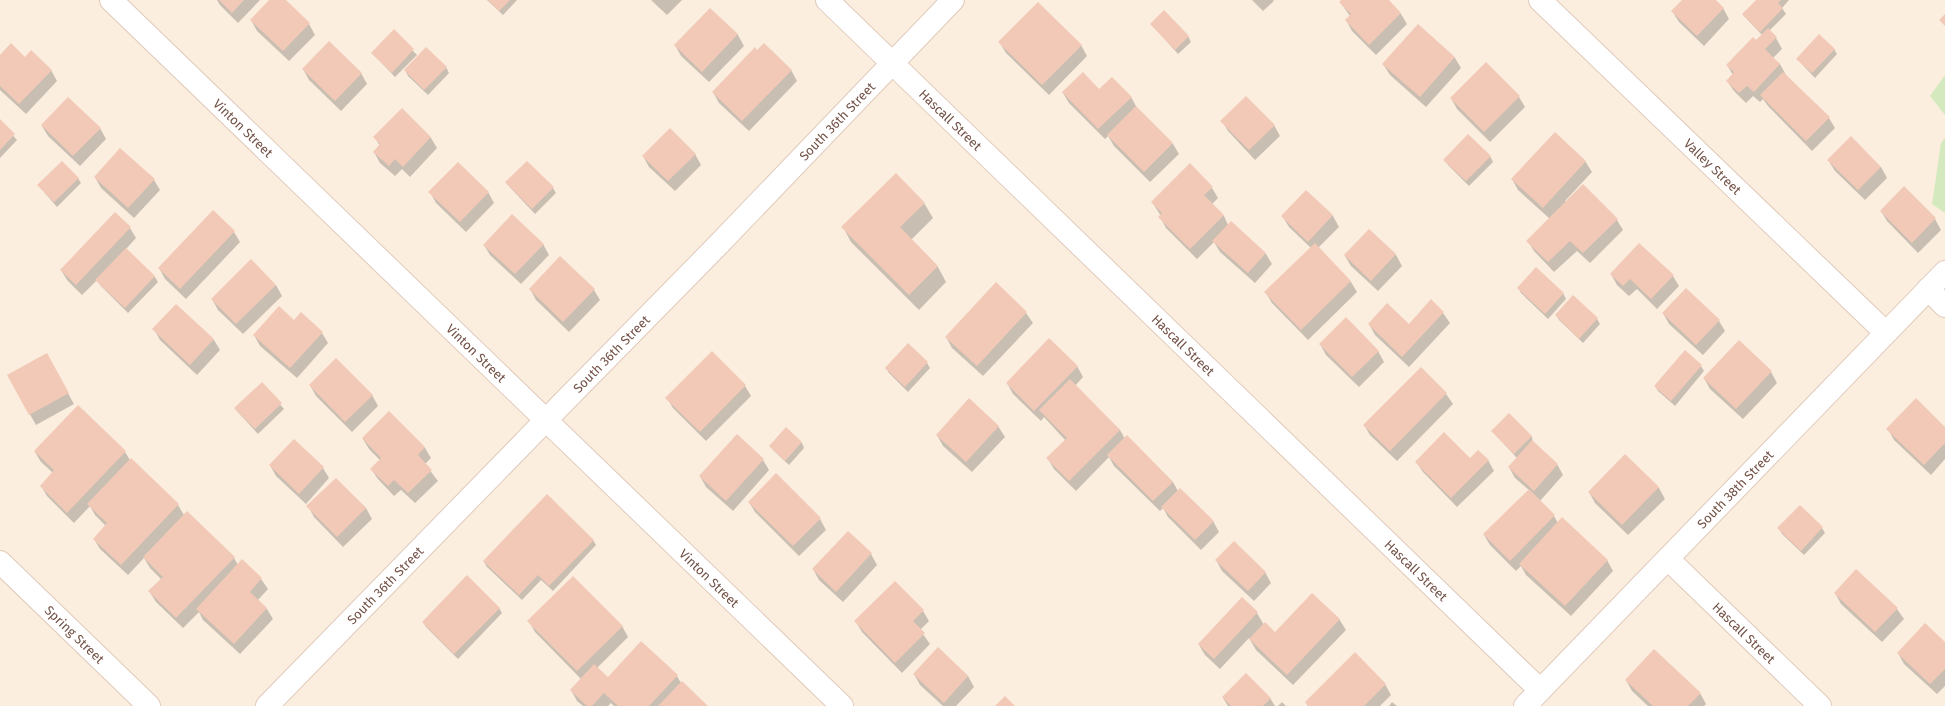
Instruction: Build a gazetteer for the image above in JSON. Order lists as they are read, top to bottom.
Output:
{
  "streets": {
    "street": [
      "Hascall Street",
      "South 36th Street",
      "Vinton Street",
      "Valley Street",
      "South 38th Street",
      "Spring Street"
    ]
  },
  "crossings": [
    ["Hascall Street", "South 36th Street"],
    ["Hascall Street", "South 38th Street"],
    ["South 36th Street", "Vinton Street"],
    ["Valley Street", "South 38th Street"]
  ]
}
